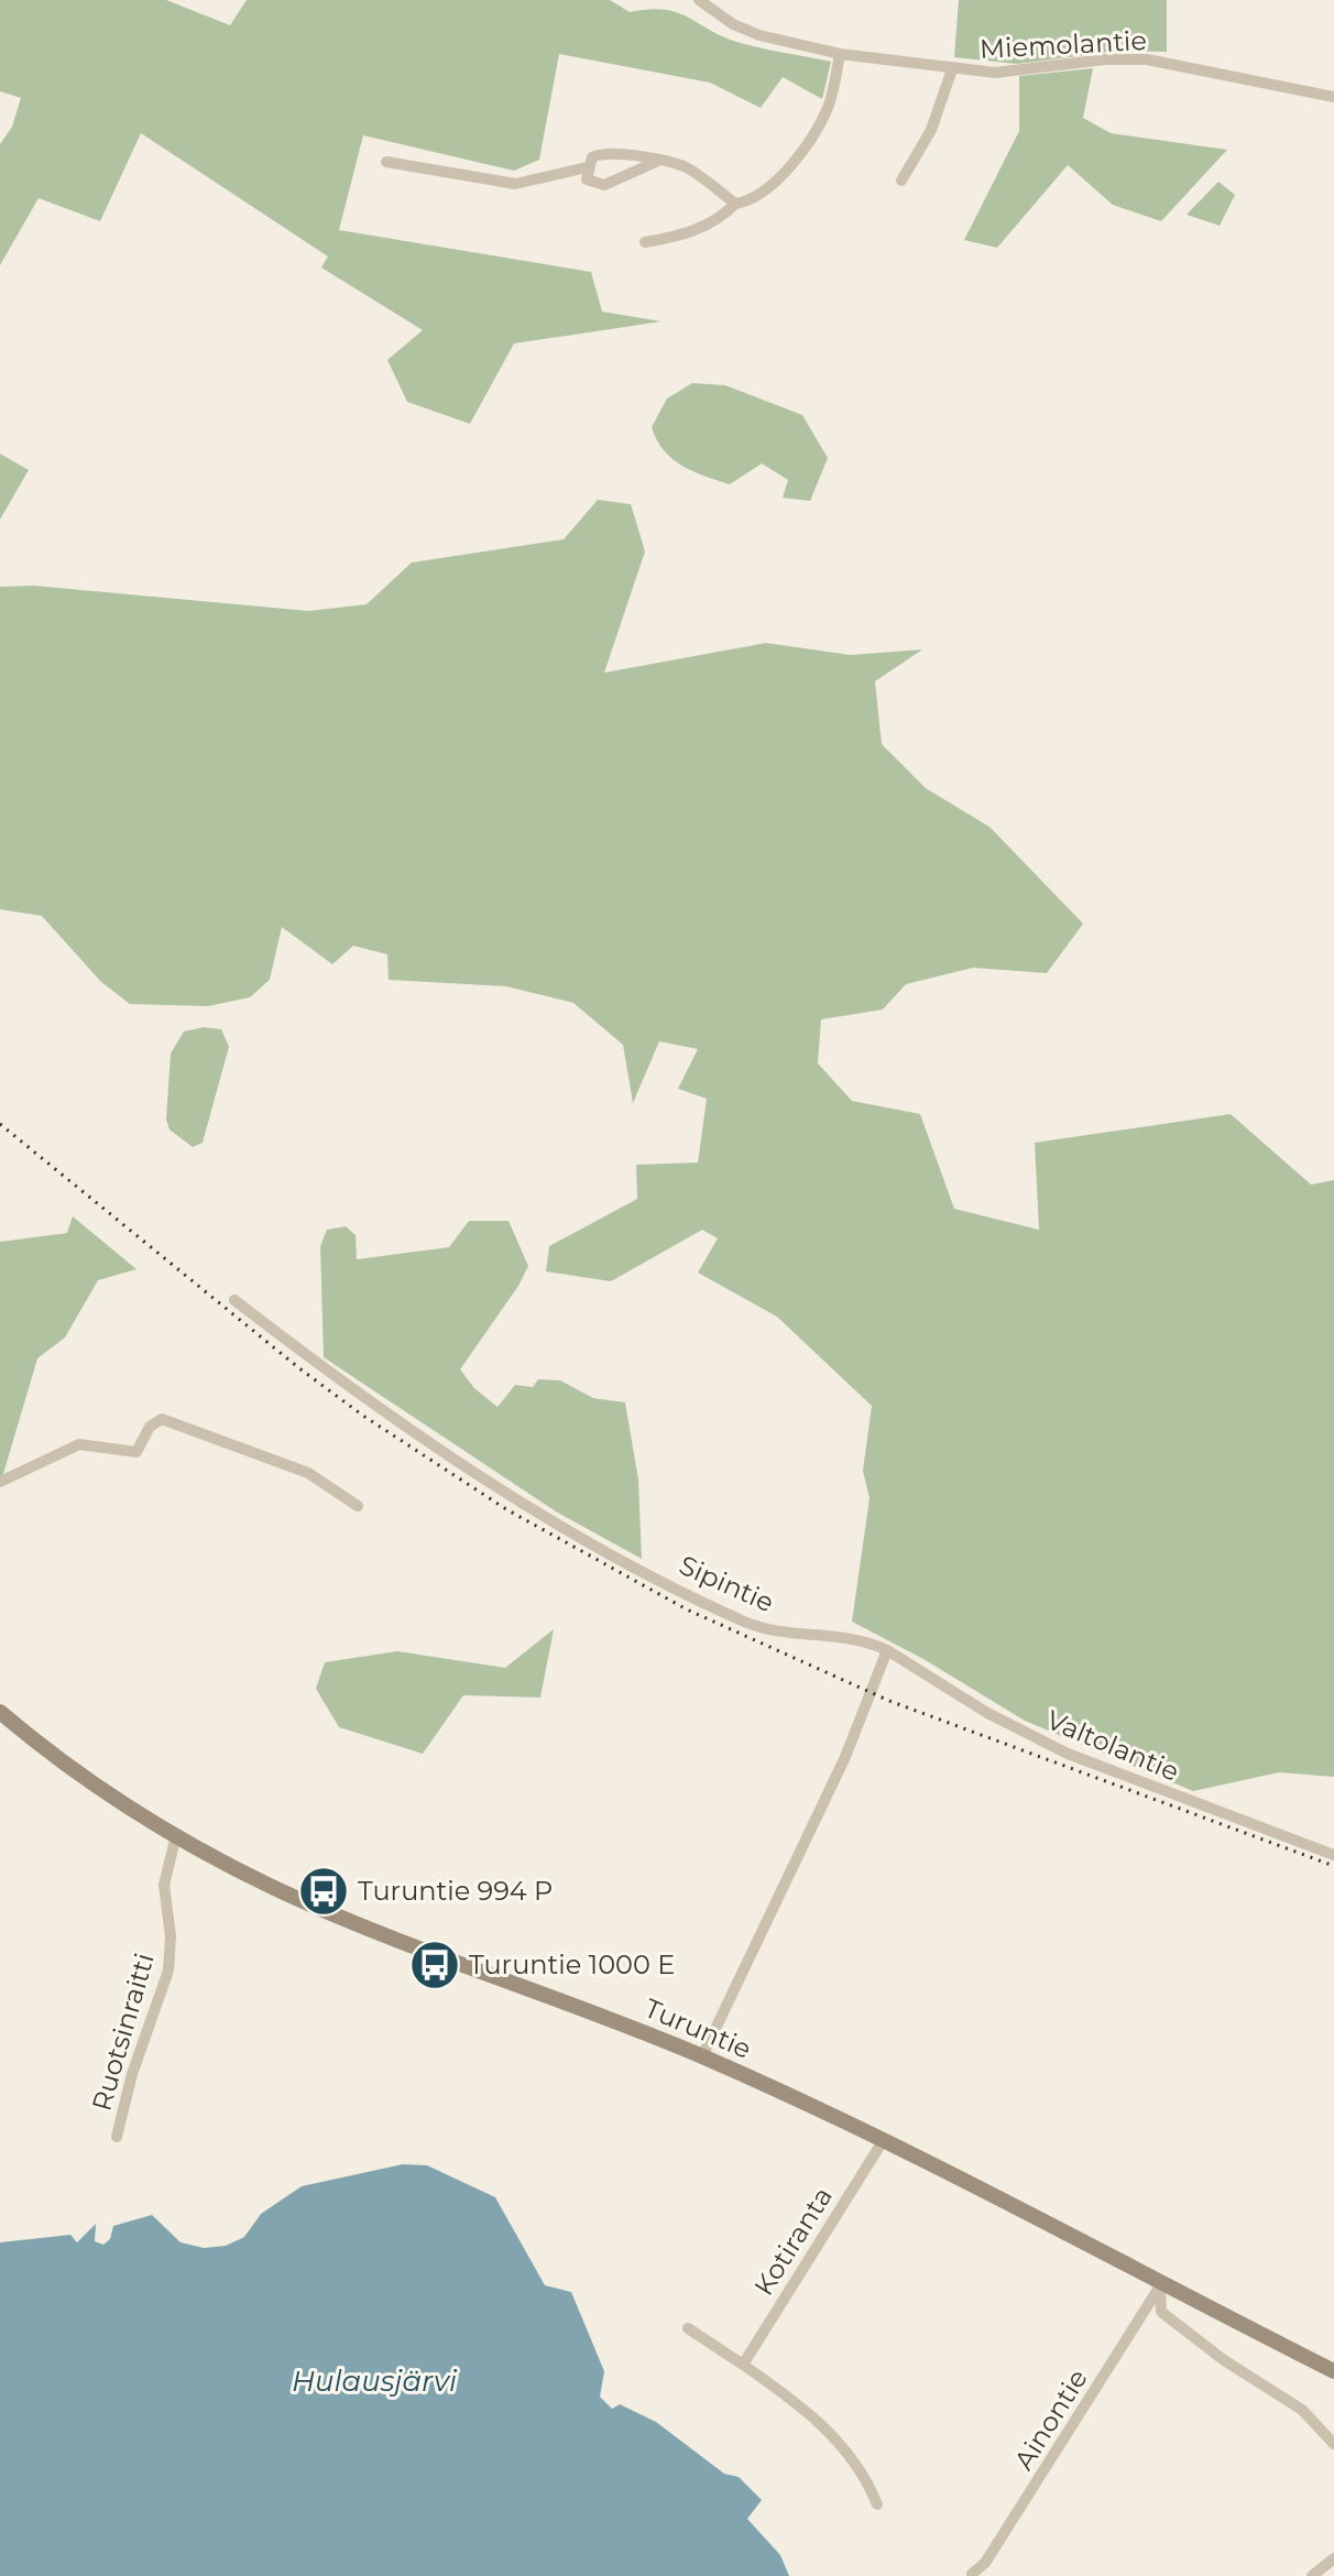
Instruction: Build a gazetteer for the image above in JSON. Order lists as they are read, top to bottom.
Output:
{
  "streets": {
    "main road": ["Turuntie"],
    "street": [
      "Miemolantie",
      "Sipintie",
      "Valtolantie",
      "Ruotsinraitti",
      "Kotiranta",
      "Ainontie"
    ]
  },
  "crossings": [
    ["Sipintie", "Valtolantie"],
    ["Turuntie", "Ruotsinraitti"],
    ["Turuntie", "Kotiranta"],
    ["Turuntie", "Ainontie"]
  ],
  "water": ["Hulausjärvi"],
  "places": {
    "bus stop": ["Turuntie 994 P", "Turuntie 1000 E"]
  }
}
